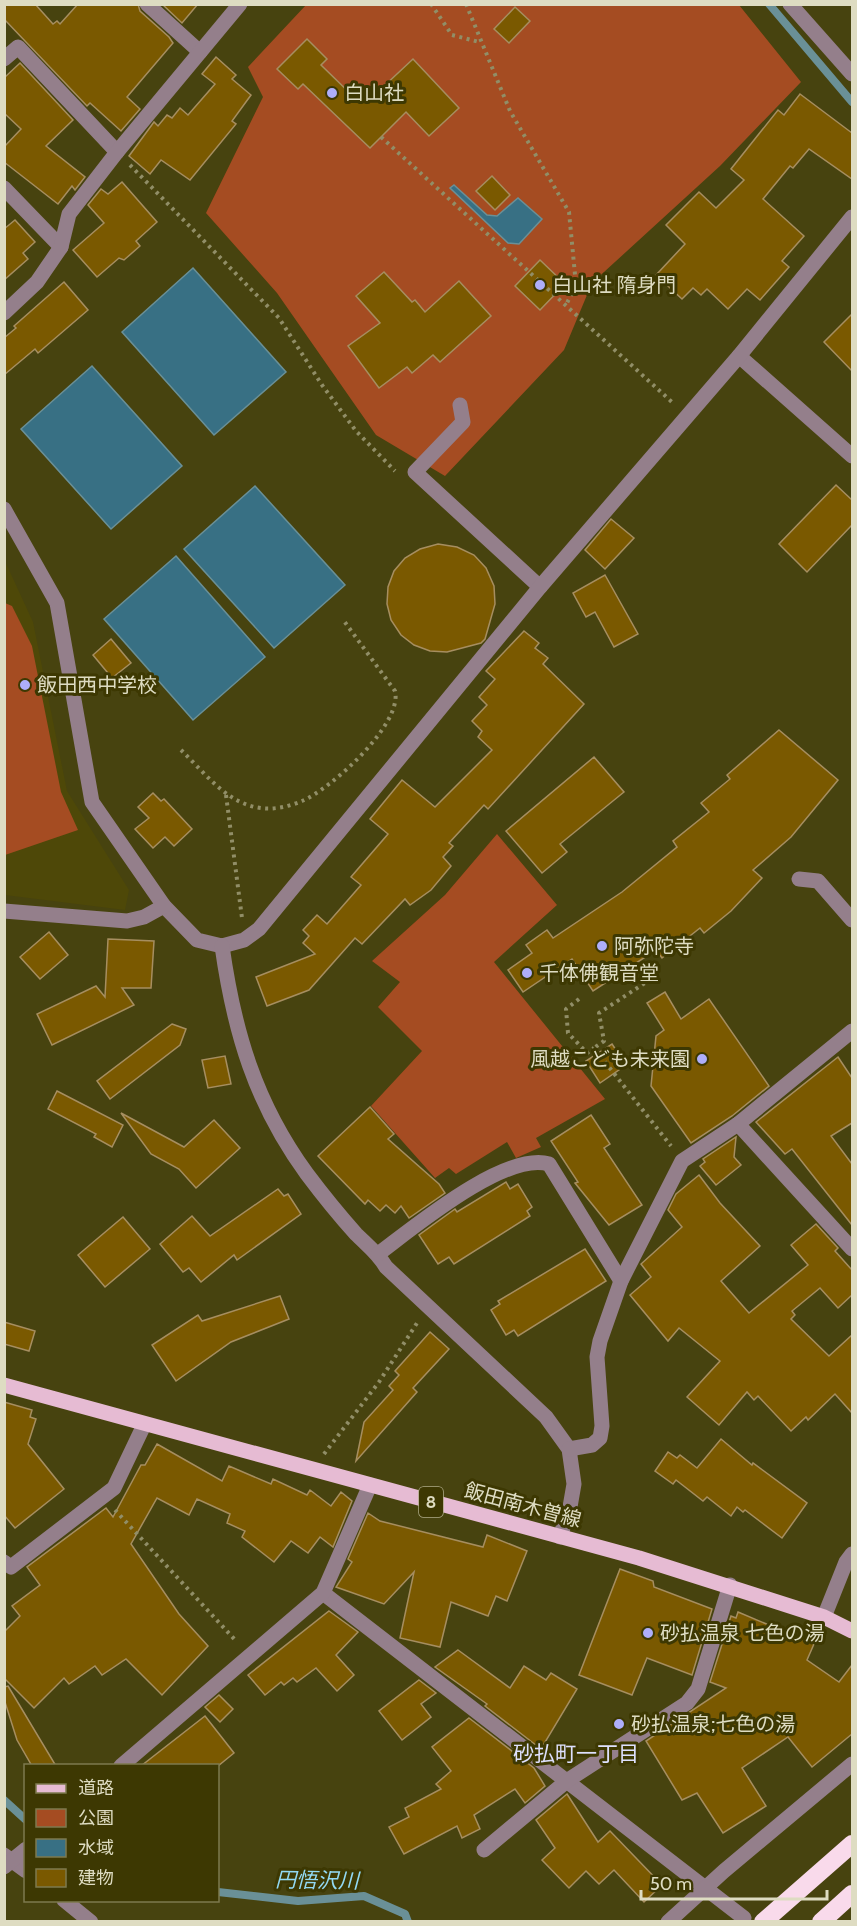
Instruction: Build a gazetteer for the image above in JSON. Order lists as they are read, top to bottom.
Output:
{
  "streets": {
    "main road": ["8", "飯田南木曽線"]
  },
  "districts": ["砂払町一丁目"],
  "water": ["円悟沢川"],
  "places": [
    "白山社",
    "白山社 隋身門",
    "飯田西中学校",
    "阿弥陀寺",
    "千体佛観音堂",
    "風越こども未来園",
    "砂払温泉 七色の湯",
    "砂払温泉;七色の湯"
  ],
  "legend": [
    "道路",
    "公園",
    "水域",
    "建物"
  ],
  "scale_bar": "50 m"
}
